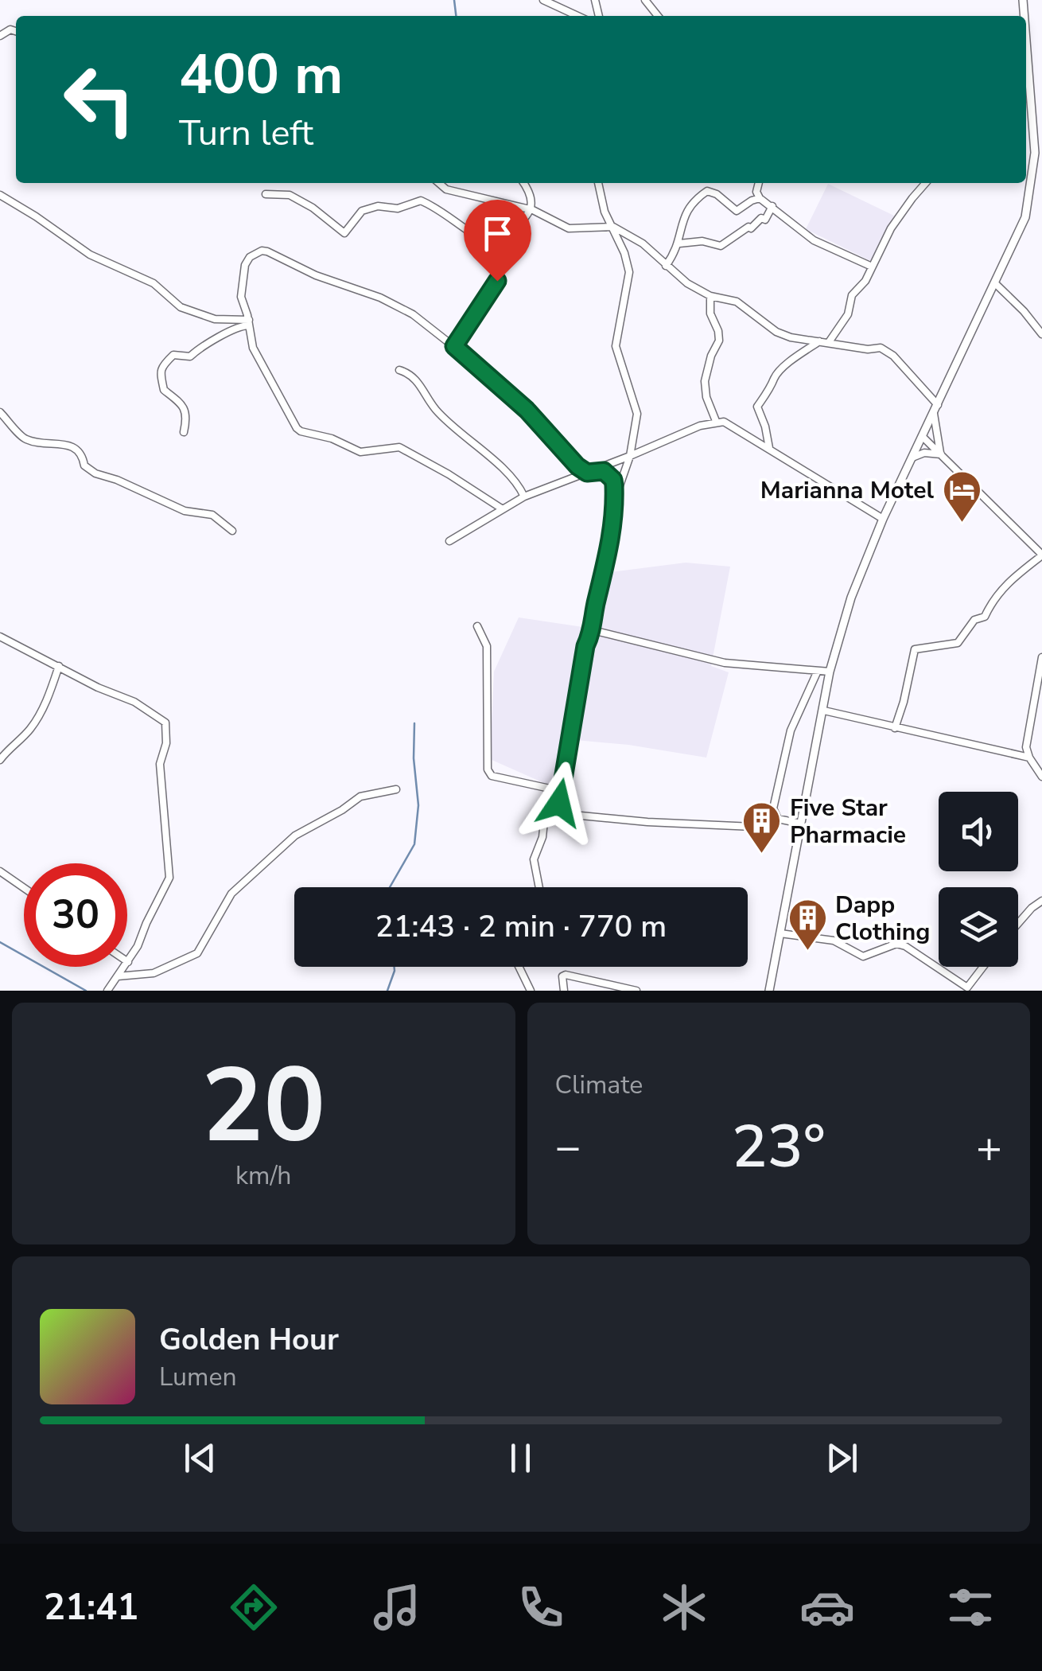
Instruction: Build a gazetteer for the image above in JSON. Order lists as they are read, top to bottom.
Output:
{
  "places": {
    "hotel": ["Marianna Motel"],
    "building": ["Five Star Pharmacie", "Dapp Clothing"]
  },
  "page": {
    "turn": ["400 m", "Turn left"],
    "limit": "30",
    "trip": "21:43 · 2 min · 770 m",
    "tile": [
      ["20", "km/h"],
      "Climate"
    ],
    "heat": ["−", "23°", "+"],
    "song": ["Golden Hour", "Lumen"],
    "tabs": "21:41"
  }
}
